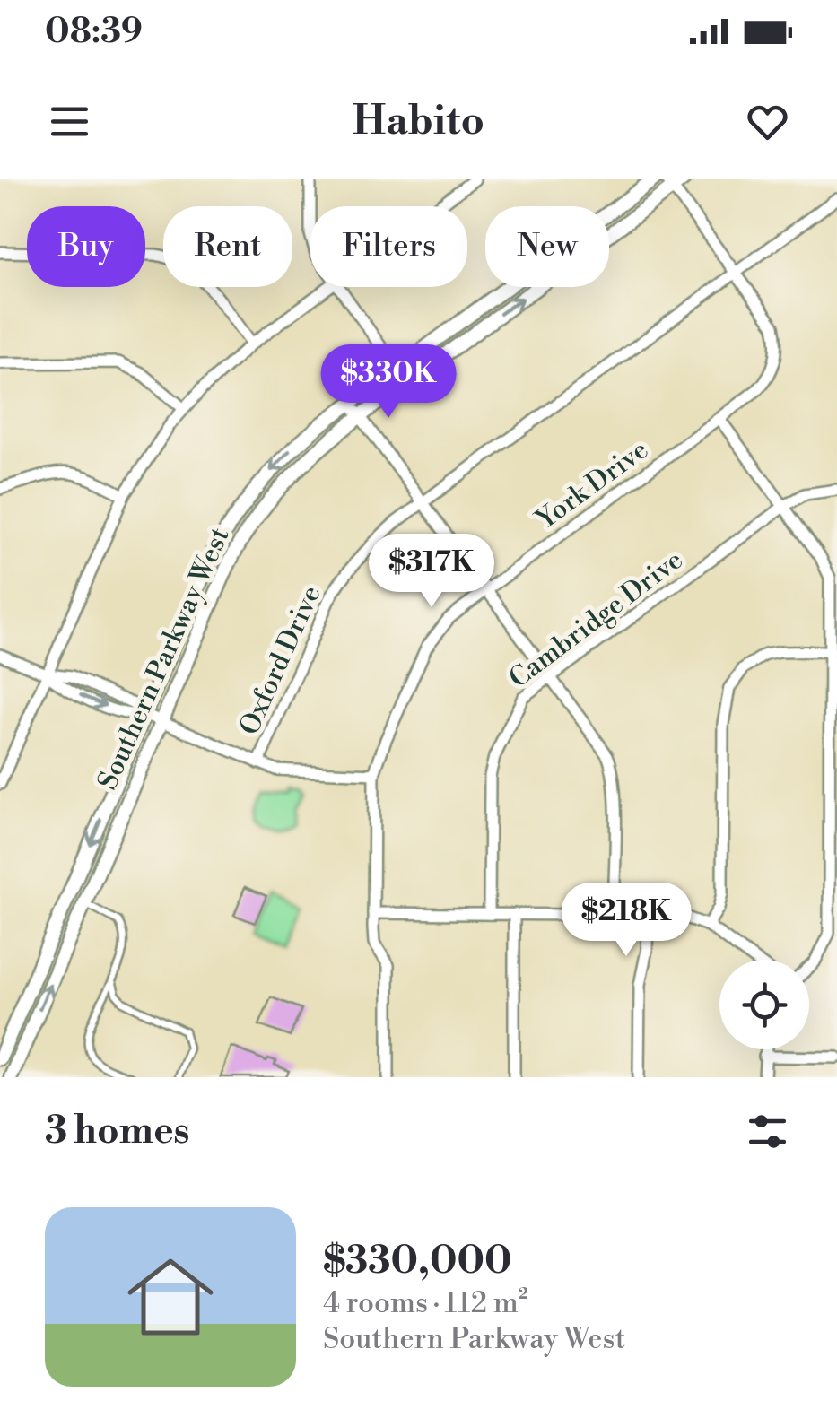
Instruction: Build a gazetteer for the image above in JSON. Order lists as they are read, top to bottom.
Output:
{
  "streets": {
    "street": [
      "York Drive",
      "Cambridge Drive",
      "Southern Parkway West",
      "Oxford Drive"
    ]
  },
  "crossings": [
    ["York Drive", "Oxford Drive"]
  ],
  "page": {
    "status": "08:39",
    "header": "Habito",
    "chip": [
      "Buy",
      "Rent",
      "Filters",
      "New"
    ],
    "price": ["$330K", "$317K", "$218K"],
    "heading": "3 homes",
    "list": [
      {
        "name": "$330,000",
        "note": "4 rooms · 112 m² · Southern Parkway West"
      }
    ]
  }
}
